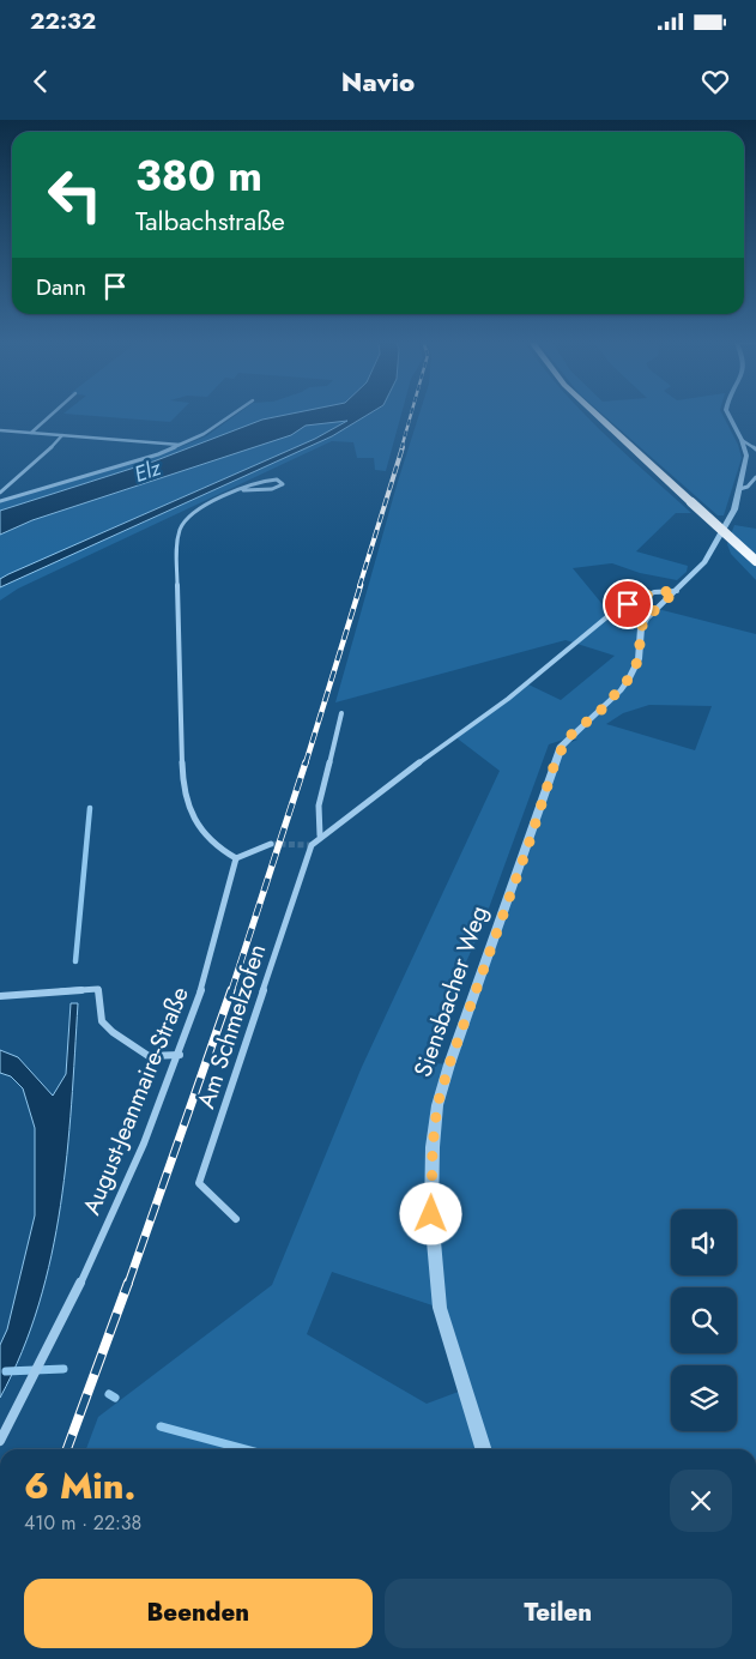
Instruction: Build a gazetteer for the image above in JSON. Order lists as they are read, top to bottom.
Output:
{
  "streets": {
    "street": ["Siensbacher Weg", "Am Schmelzofen", "August-Jeanmaire-Straße"]
  },
  "crossings": [
    ["Siensbacher Weg", "Am Schmelzofen"]
  ],
  "water": ["Elz"],
  "page": {
    "status": "22:32",
    "header": "Navio",
    "turn": ["380 m", "Talbachstraße"],
    "then": "Dann",
    "heading": ["6 Min.", "410 m · 22:38"],
    "buttons": ["Beenden", "Teilen"]
  }
}
